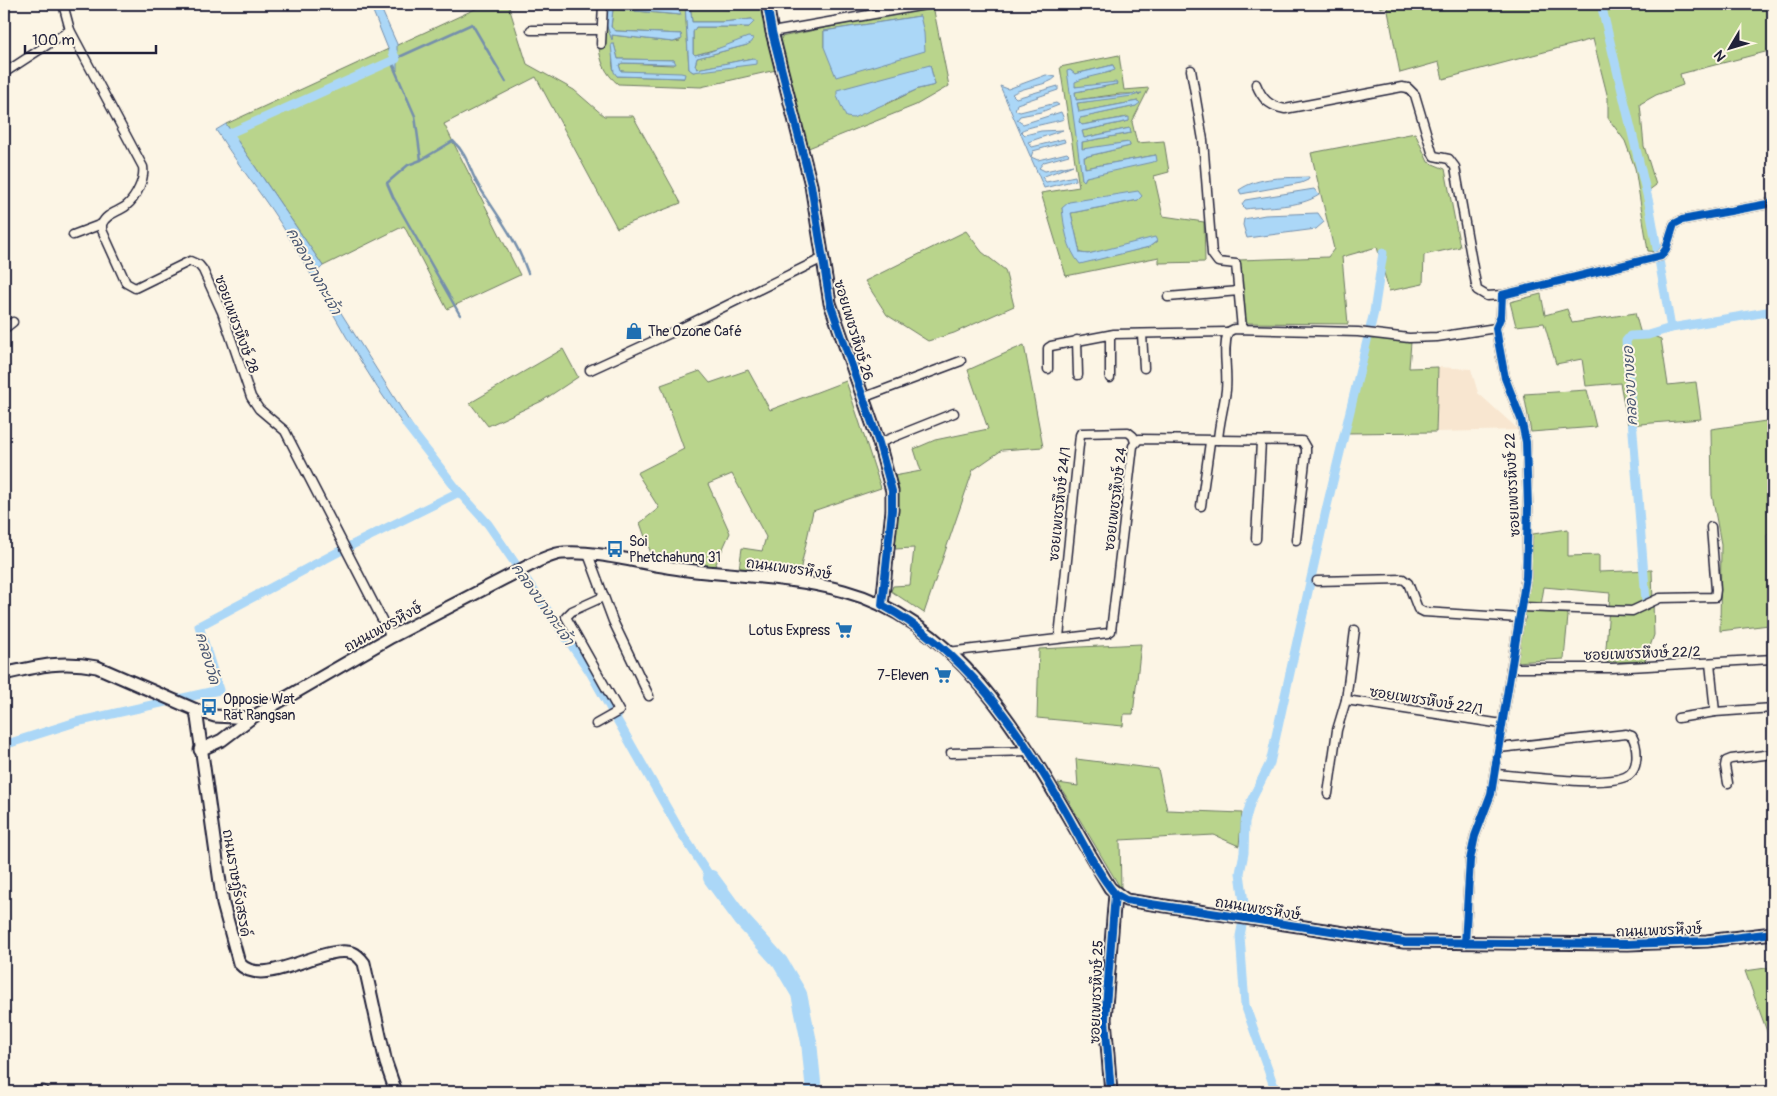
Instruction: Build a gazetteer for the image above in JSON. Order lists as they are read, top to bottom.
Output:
{
  "streets": {
    "main road": [
      "ซอยเพชรหึงษ์ 26",
      "ถนนเพชรหึงษ์",
      "ถนนราษฎ์รังสรรค์",
      "ซอยเพชรหึงษ์ 25"
    ],
    "street": [
      "ซอยเพชรหึงษ์ 28",
      "ซอยเพชรหึงษ์ 22",
      "ซอยเพชรหึงษ์ 24",
      "ซอยเพชรหึงษ์ 24/1",
      "ซอยเพชรหึงษ์ 22/2",
      "ซอยเพชรหึงษ์ 22/1"
    ]
  },
  "crossings": [
    ["ซอยเพชรหึงษ์ 28", "ถนนเพชรหึงษ์"],
    ["ซอยเพชรหึงษ์ 26", "ถนนเพชรหึงษ์"],
    ["ซอยเพชรหึงษ์ 22", "ถนนเพชรหึงษ์"],
    ["ซอยเพชรหึงษ์ 22", "ซอยเพชรหึงษ์ 22/2"],
    ["ซอยเพชรหึงษ์ 22", "ซอยเพชรหึงษ์ 22/1"],
    ["ซอยเพชรหึงษ์ 24", "ซอยเพชรหึงษ์ 24/1"],
    ["ซอยเพชรหึงษ์ 24", "ถนนเพชรหึงษ์"],
    ["ถนนเพชรหึงษ์", "ถนนราษฎ์รังสรรค์"],
    ["ถนนเพชรหึงษ์", "ซอยเพชรหึงษ์ 25"]
  ],
  "water": ["คลองบางกะเจ้า", "คลองบางยอ", "คลองวัด"],
  "places": {
    "shop": ["The Ozone Café"],
    "bus stop": ["Soi Phetchahung 31", "Opposie Wat Rat Rangsan"],
    "supermarket": ["Lotus Express", "7-Eleven"]
  },
  "scale_bar": "100 m",
  "north": "bottom left"
}
